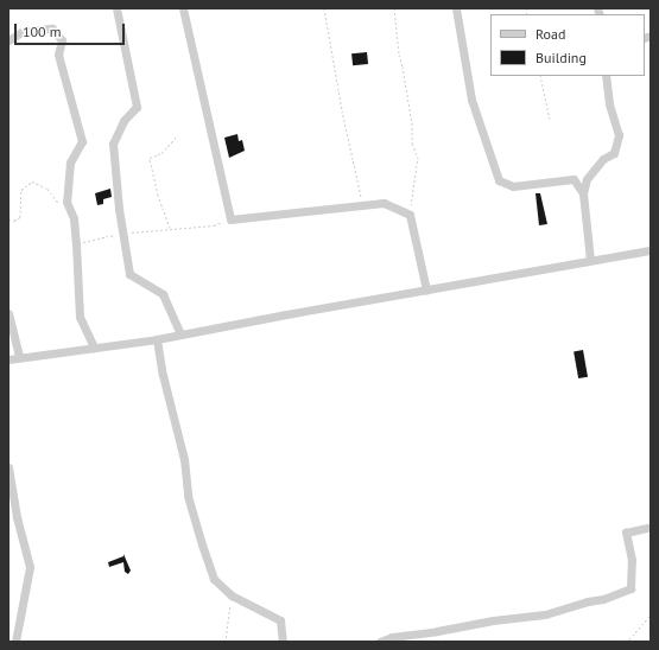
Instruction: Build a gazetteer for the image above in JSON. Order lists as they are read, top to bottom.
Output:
{
  "legend": ["Road", "Building"],
  "scale_bar": "100 m"
}
